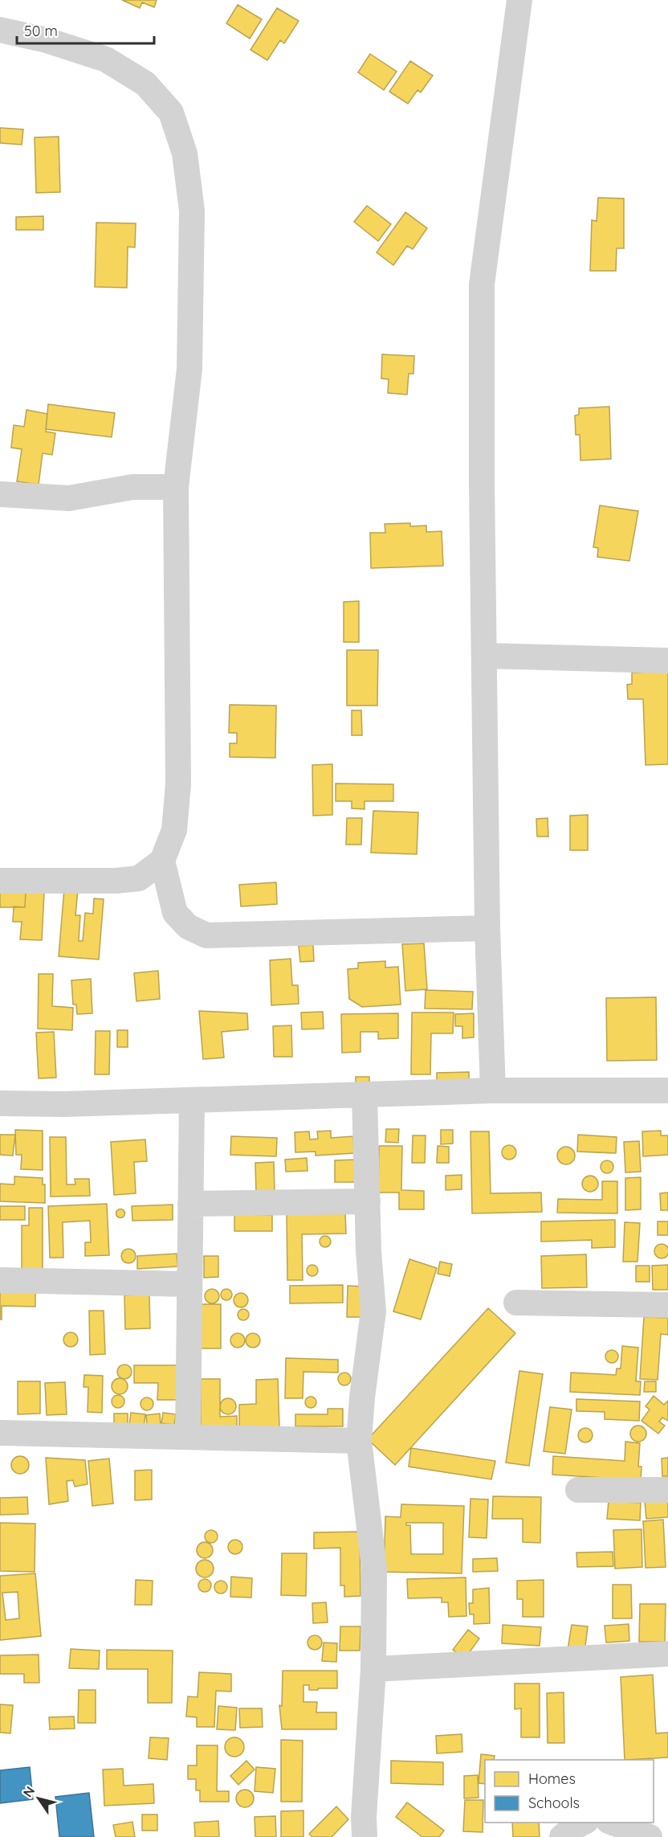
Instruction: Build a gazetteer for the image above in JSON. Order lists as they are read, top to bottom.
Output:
{
  "legend": ["Homes", "Schools"],
  "scale_bar": "50 m",
  "north": "top left"
}
